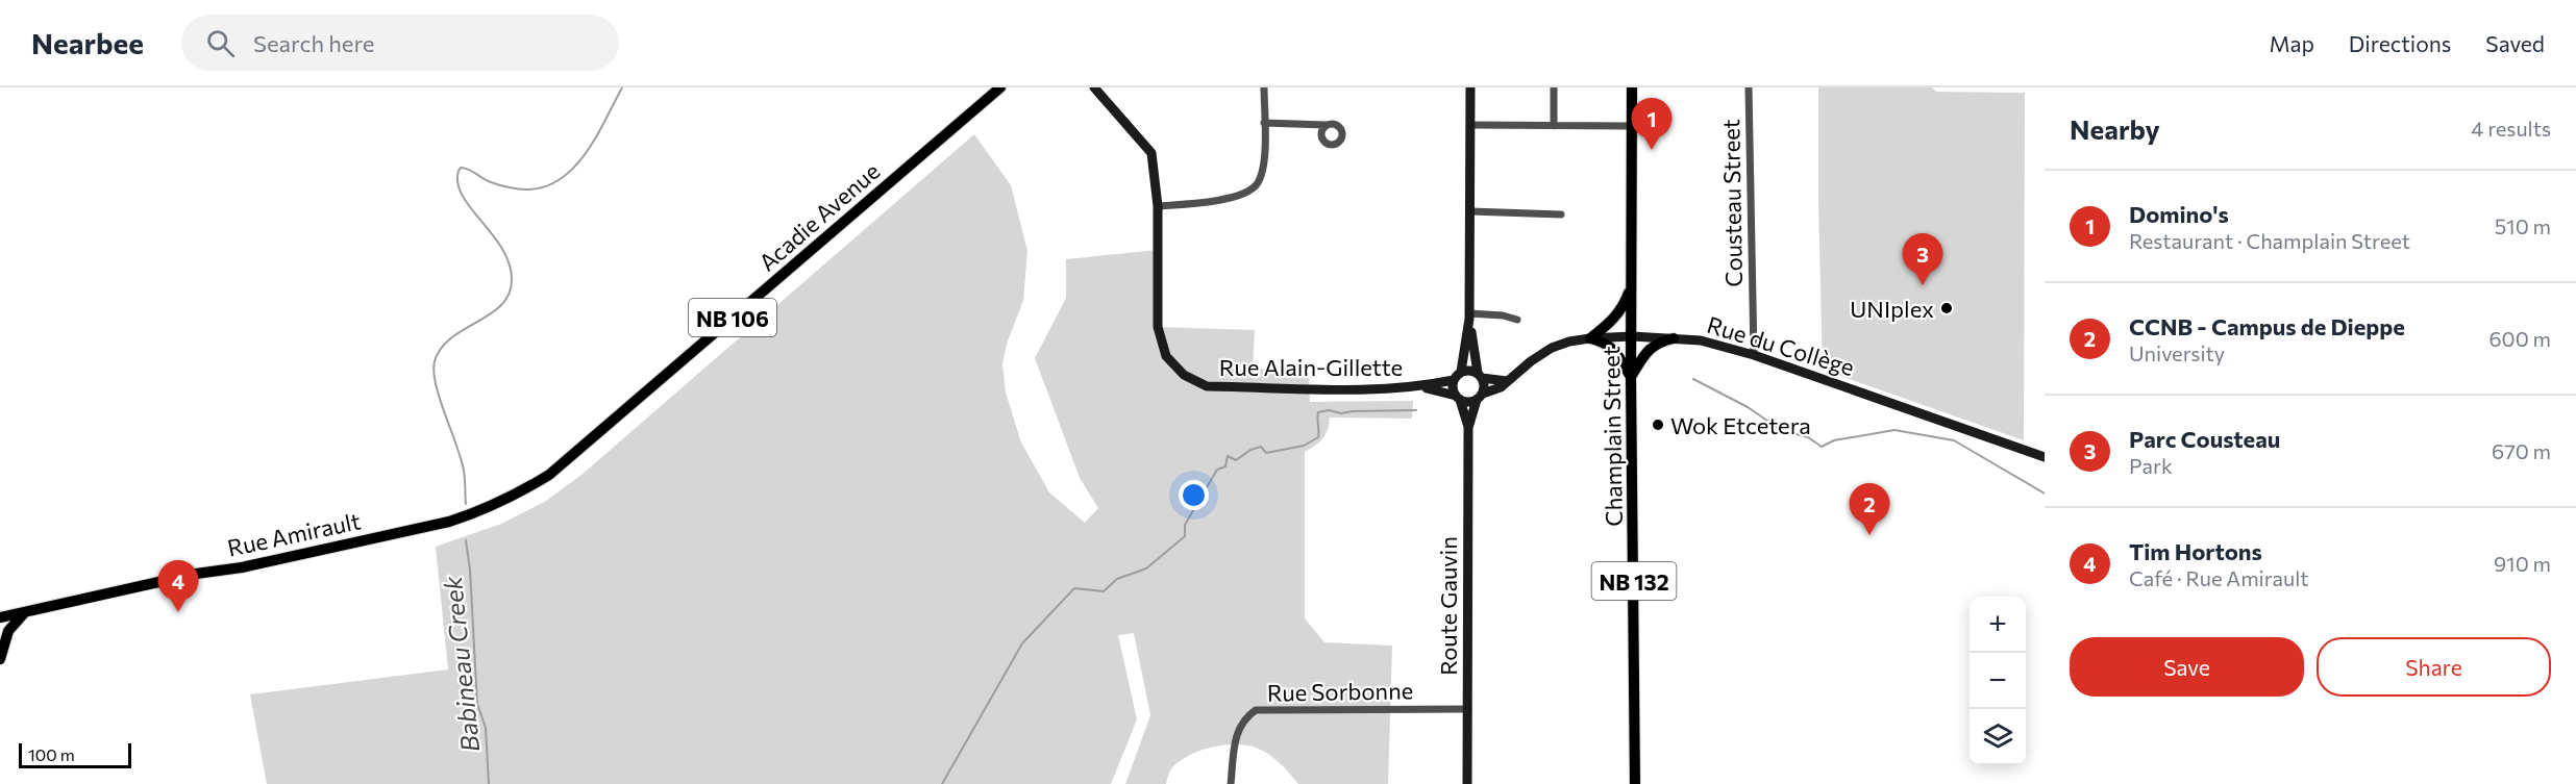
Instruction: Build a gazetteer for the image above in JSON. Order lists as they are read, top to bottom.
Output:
{
  "streets": {
    "main road": [
      "Acadie Avenue",
      "NB 106",
      "Champlain Street",
      "Rue Amirault",
      "NB 132"
    ],
    "street": [
      "Cousteau Street",
      "Rue du Collège",
      "Rue Alain-Gillette",
      "Route Gauvin",
      "Rue Sorbonne"
    ]
  },
  "crossings": [
    ["Cousteau Street", "Rue du Collège"],
    ["Acadie Avenue", "Rue Amirault"],
    ["Rue du Collège", "Rue Alain-Gillette"],
    ["Rue du Collège", "Champlain Street"],
    ["Rue du Collège", "Route Gauvin"],
    ["Rue Alain-Gillette", "Route Gauvin"],
    ["Route Gauvin", "Rue Sorbonne"]
  ],
  "water": ["Babineau Creek"],
  "places": ["UNIplex", "Wok Etcetera"],
  "scale_bar": "100 m",
  "page": {
    "header": "Nearbee",
    "search": "Search here",
    "nav": ["Map", "Directions", "Saved"],
    "heading": ["Nearby", "4 results"],
    "pins": [
      "1",
      "3",
      "2",
      "4"
    ],
    "list": [
      {
        "mark": "1",
        "name": "Domino's",
        "note": "Restaurant · Champlain Street",
        "value": "510 m"
      },
      {
        "mark": "2",
        "name": "CCNB - Campus de Dieppe",
        "note": "University",
        "value": "600 m"
      },
      {
        "mark": "3",
        "name": "Parc Cousteau",
        "note": "Park",
        "value": "670 m"
      },
      {
        "mark": "4",
        "name": "Tim Hortons",
        "note": "Café · Rue Amirault",
        "value": "910 m"
      }
    ],
    "map_buttons": ["+", "−"],
    "buttons": ["Save", "Share"],
    "scale": "100 m"
  }
}
